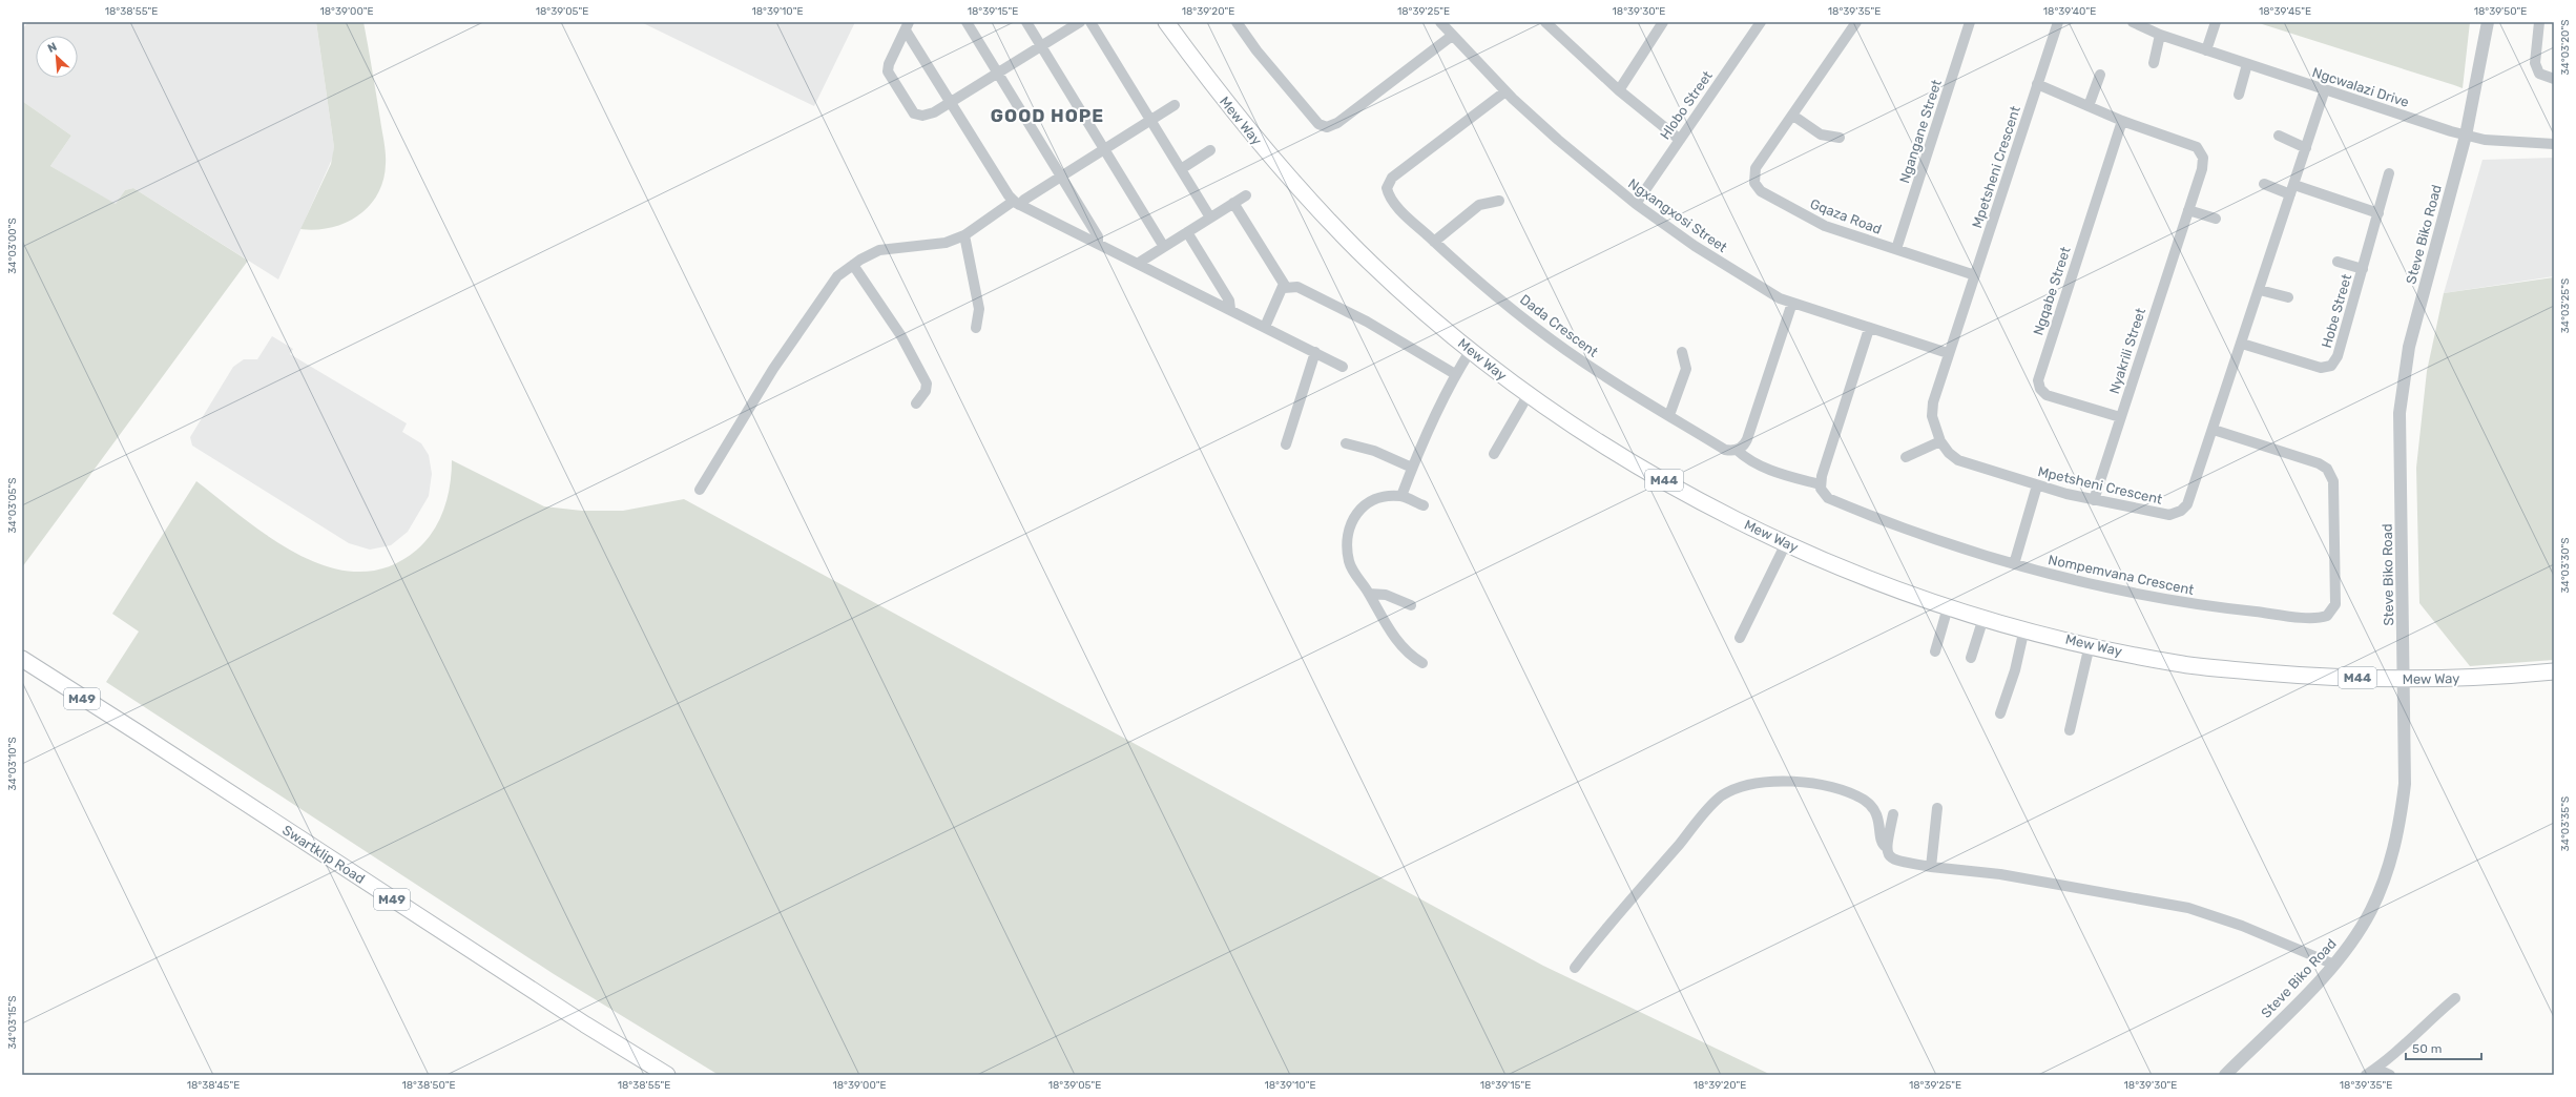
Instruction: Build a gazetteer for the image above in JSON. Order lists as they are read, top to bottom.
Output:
{
  "streets": {
    "main road": [
      "Mew Way",
      "M44",
      "M49",
      "Swartklip Road"
    ],
    "street": [
      "Ngcwalazi Drive",
      "Hlobo Street",
      "Ngangane Street",
      "Mpetsheni Crescent",
      "Ngxangxosi Street",
      "Gqaza Road",
      "Steve Biko Road",
      "Ngqabe Street",
      "Hobe Street",
      "Dada Crescent",
      "Nyakrili Street",
      "Nompemvana Crescent"
    ]
  },
  "crossings": [
    ["Ngcwalazi Drive", "Mpetsheni Crescent"],
    ["Ngcwalazi Drive", "Steve Biko Road"],
    ["Hlobo Street", "Ngxangxosi Street"],
    ["Mew Way", "Steve Biko Road"],
    ["Ngangane Street", "Gqaza Road"],
    ["Mpetsheni Crescent", "Ngxangxosi Street"],
    ["Mpetsheni Crescent", "Gqaza Road"],
    ["Mpetsheni Crescent", "Hobe Street"],
    ["Mpetsheni Crescent", "Nyakrili Street"],
    ["Mpetsheni Crescent", "Nompemvana Crescent"],
    ["Ngxangxosi Street", "Dada Crescent"],
    ["Ngqabe Street", "Nyakrili Street"]
  ],
  "districts": ["GOOD HOPE"],
  "scale_bar": "50 m",
  "north": "top left",
  "coordinates": [
    "18°38'55\"E",
    "18°39'00\"E",
    "18°39'05\"E",
    "18°39'10\"E",
    "18°39'15\"E",
    "18°39'20\"E",
    "18°39'25\"E",
    "18°39'30\"E",
    "18°39'35\"E",
    "18°39'40\"E",
    "18°39'45\"E",
    "18°39'50\"E",
    "34°03'20\"S",
    "34°03'00\"S",
    "34°03'25\"S",
    "34°03'05\"S",
    "34°03'30\"S",
    "34°03'10\"S",
    "34°03'35\"S",
    "34°03'15\"S",
    "18°38'45\"E",
    "18°38'50\"E"
  ]
}
